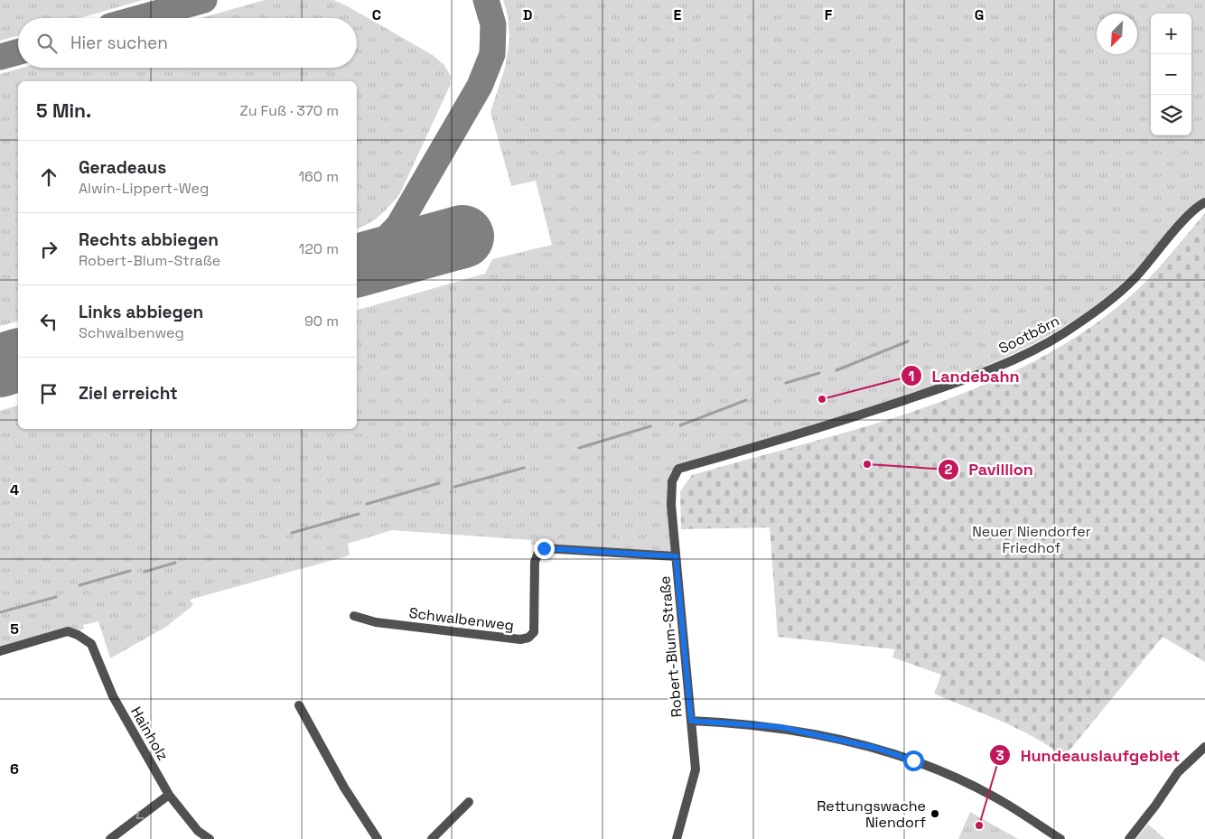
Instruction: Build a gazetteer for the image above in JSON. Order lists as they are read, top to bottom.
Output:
{
  "streets": {
    "street": [
      "Sootbörn",
      "Schwalbenweg",
      "Robert-Blum-Straße",
      "Hainholz"
    ]
  },
  "crossings": [
    ["Sootbörn", "Robert-Blum-Straße"],
    ["Schwalbenweg", "Robert-Blum-Straße"]
  ],
  "parks": ["Neuer Niendorfer Friedhof"],
  "places": [
    "Landebahn",
    "Pavillion",
    "Rettungswache Niendorf",
    "Hundeauslaufgebiet"
  ],
  "north": "bottom left",
  "page": {
    "map_buttons": ["+", "−"],
    "search": "Hier suchen",
    "heading": ["5 Min.", "Zu Fuß · 370 m"],
    "list": [
      ["Geradeaus", "Alwin-Lippert-Weg", "160 m"],
      ["Rechts abbiegen", "Robert-Blum-Straße", "120 m"],
      ["Links abbiegen", "Schwalbenweg", "90 m"],
      "Ziel erreicht"
    ]
  },
  "grid": {
    "columns": [
      "C",
      "D",
      "E",
      "F",
      "G"
    ],
    "rows": ["4", "5", "6"]
  }
}
